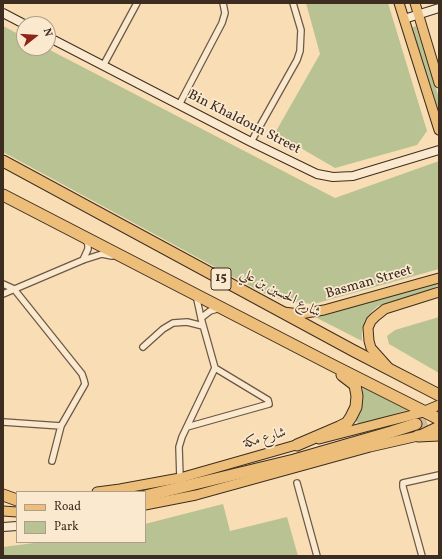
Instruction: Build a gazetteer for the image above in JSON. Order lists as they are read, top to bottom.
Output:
{
  "streets": {
    "highway": ["15", "شارع الحسين بن علي"],
    "main road": ["Basman Street", "شارع مكة"],
    "street": ["Bin Khaldoun Street"]
  },
  "crossings": [
    ["15", "شارع مكة"],
    ["Basman Street", "شارع الحسين بن علي"]
  ],
  "legend": ["Road", "Park"],
  "north": "right"
}
